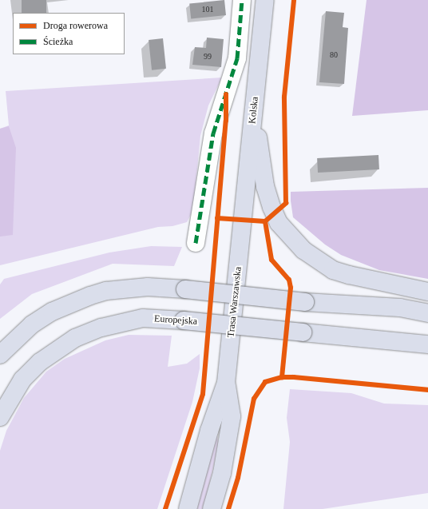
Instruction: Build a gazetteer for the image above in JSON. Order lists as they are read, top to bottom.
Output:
{
  "streets": {
    "main road": ["Kolska", "Trasa Warszawska", "Europejska"]
  },
  "crossings": [
    ["Kolska", "Trasa Warszawska"]
  ],
  "house_numbers": ["101", "80", "99"],
  "legend": ["Droga rowerowa", "Ścieżka"]
}
